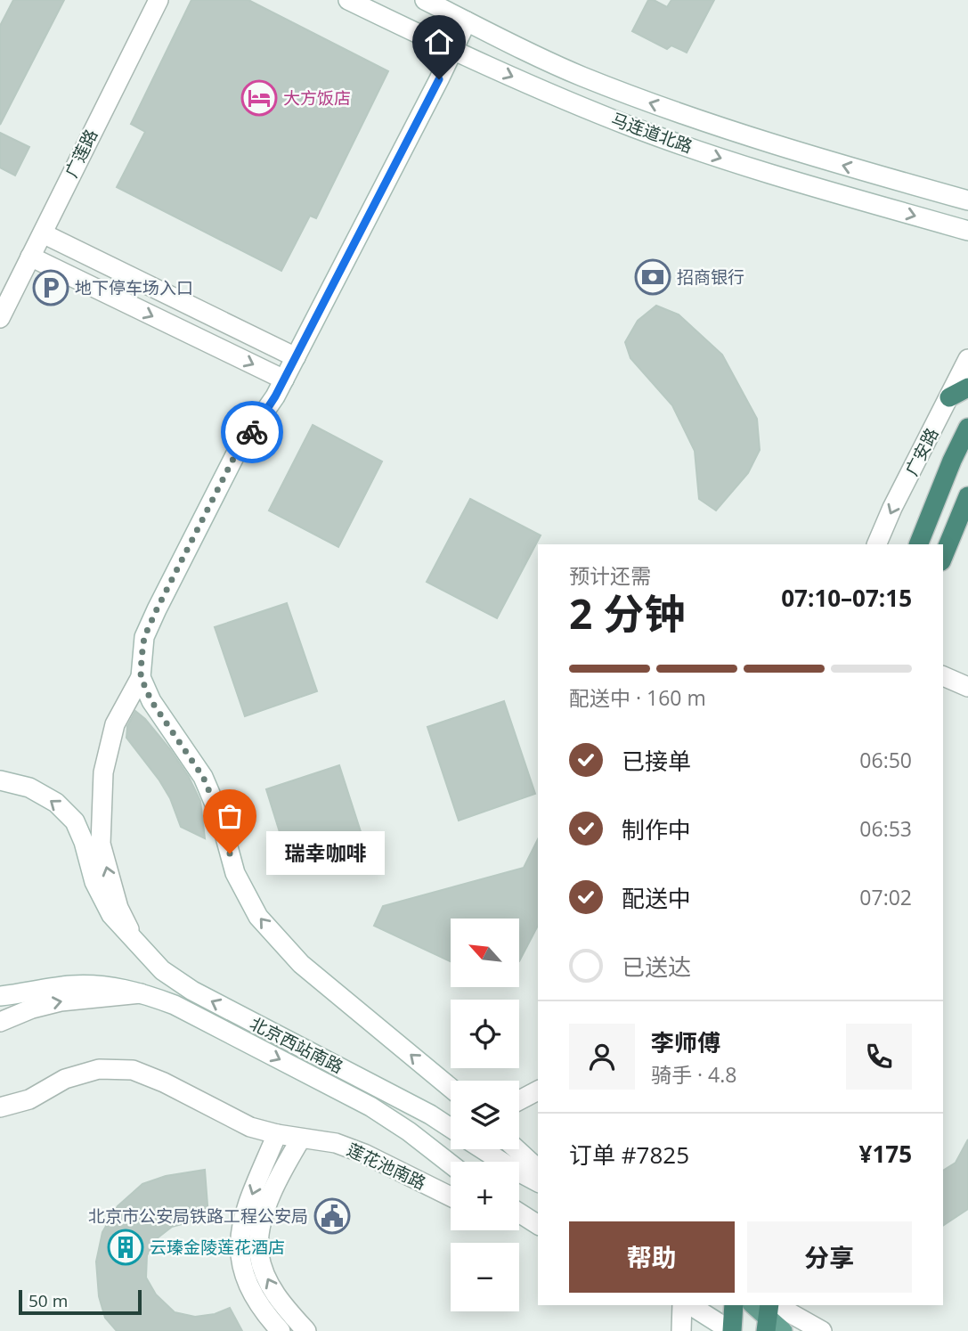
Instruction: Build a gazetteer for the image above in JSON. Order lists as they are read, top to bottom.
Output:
{
  "streets": {
    "highway": ["广安路"],
    "main road": [
      "马连道北路",
      "广莲路",
      "北京西站南路",
      "莲花池南路"
    ]
  },
  "one_way": ["广安路"],
  "places": {
    "hotel": ["大方饭店"],
    "bank": ["招商银行"],
    "parking": ["地下停车场入口"],
    "other": ["瑞幸咖啡"],
    "public building": ["北京市公安局铁路工程公安局"],
    "building": ["云瑧金陵莲花酒店"]
  },
  "scale_bar": "50 m",
  "north": "top left",
  "page": {
    "heading": ["2 分钟", "预计还需", "07:10–07:15"],
    "panel": [
      "李师傅",
      "骑手 · 4.8",
      "订单 #7825",
      "¥175"
    ],
    "bar": "配送中 · 160 m",
    "list": [
      ["已接单", "06:50"],
      ["制作中", "06:53"],
      ["配送中", "07:02"],
      "已送达"
    ],
    "bubble": "瑞幸咖啡",
    "map_buttons": ["+", "−"],
    "buttons": ["帮助", "分享"],
    "scale": "50 m"
  }
}
